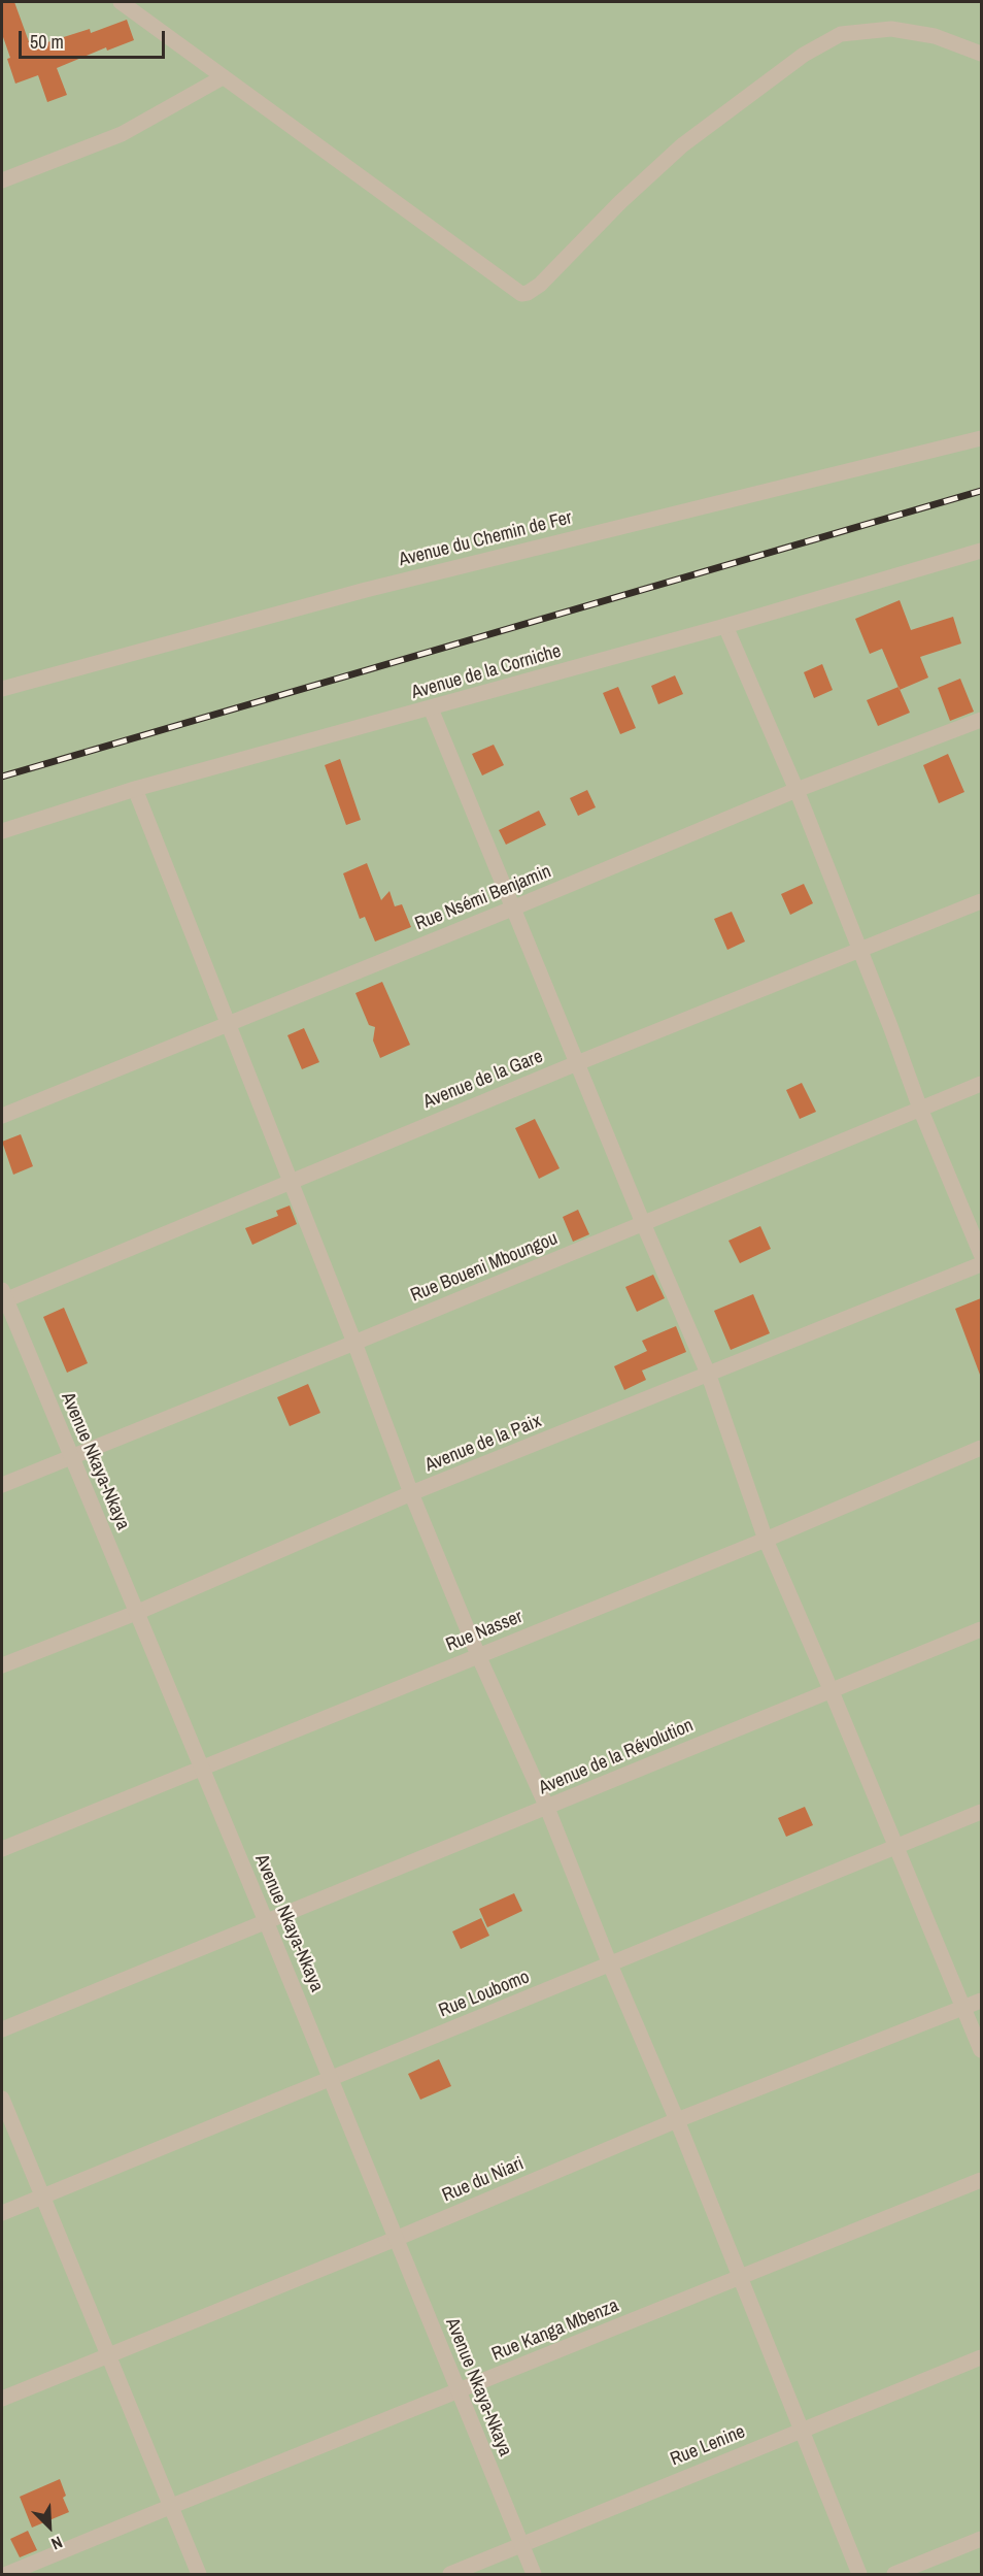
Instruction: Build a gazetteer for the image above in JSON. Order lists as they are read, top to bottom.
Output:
{
  "streets": {
    "street": [
      "Avenue du Chemin de Fer",
      "Avenue de la Corniche",
      "Rue Nsémi Benjamin",
      "Avenue de la Gare",
      "Rue Boueni Mboungou",
      "Avenue de la Paix",
      "Avenue Nkaya-Nkaya",
      "Rue Nasser",
      "Avenue de la Révolution",
      "Rue Loubomo",
      "Rue du Niari",
      "Rue Kanga Mbenza",
      "Rue Lenine"
    ]
  },
  "crossings": [
    ["Avenue de la Gare", "Avenue Nkaya-Nkaya"],
    ["Rue Boueni Mboungou", "Avenue Nkaya-Nkaya"],
    ["Avenue de la Paix", "Avenue Nkaya-Nkaya"],
    ["Avenue Nkaya-Nkaya", "Rue Nasser"],
    ["Avenue Nkaya-Nkaya", "Avenue de la Révolution"],
    ["Avenue Nkaya-Nkaya", "Rue Loubomo"],
    ["Avenue Nkaya-Nkaya", "Rue du Niari"],
    ["Avenue Nkaya-Nkaya", "Rue Kanga Mbenza"],
    ["Avenue Nkaya-Nkaya", "Rue Lenine"]
  ],
  "scale_bar": "50 m",
  "north": "bottom right"
}
